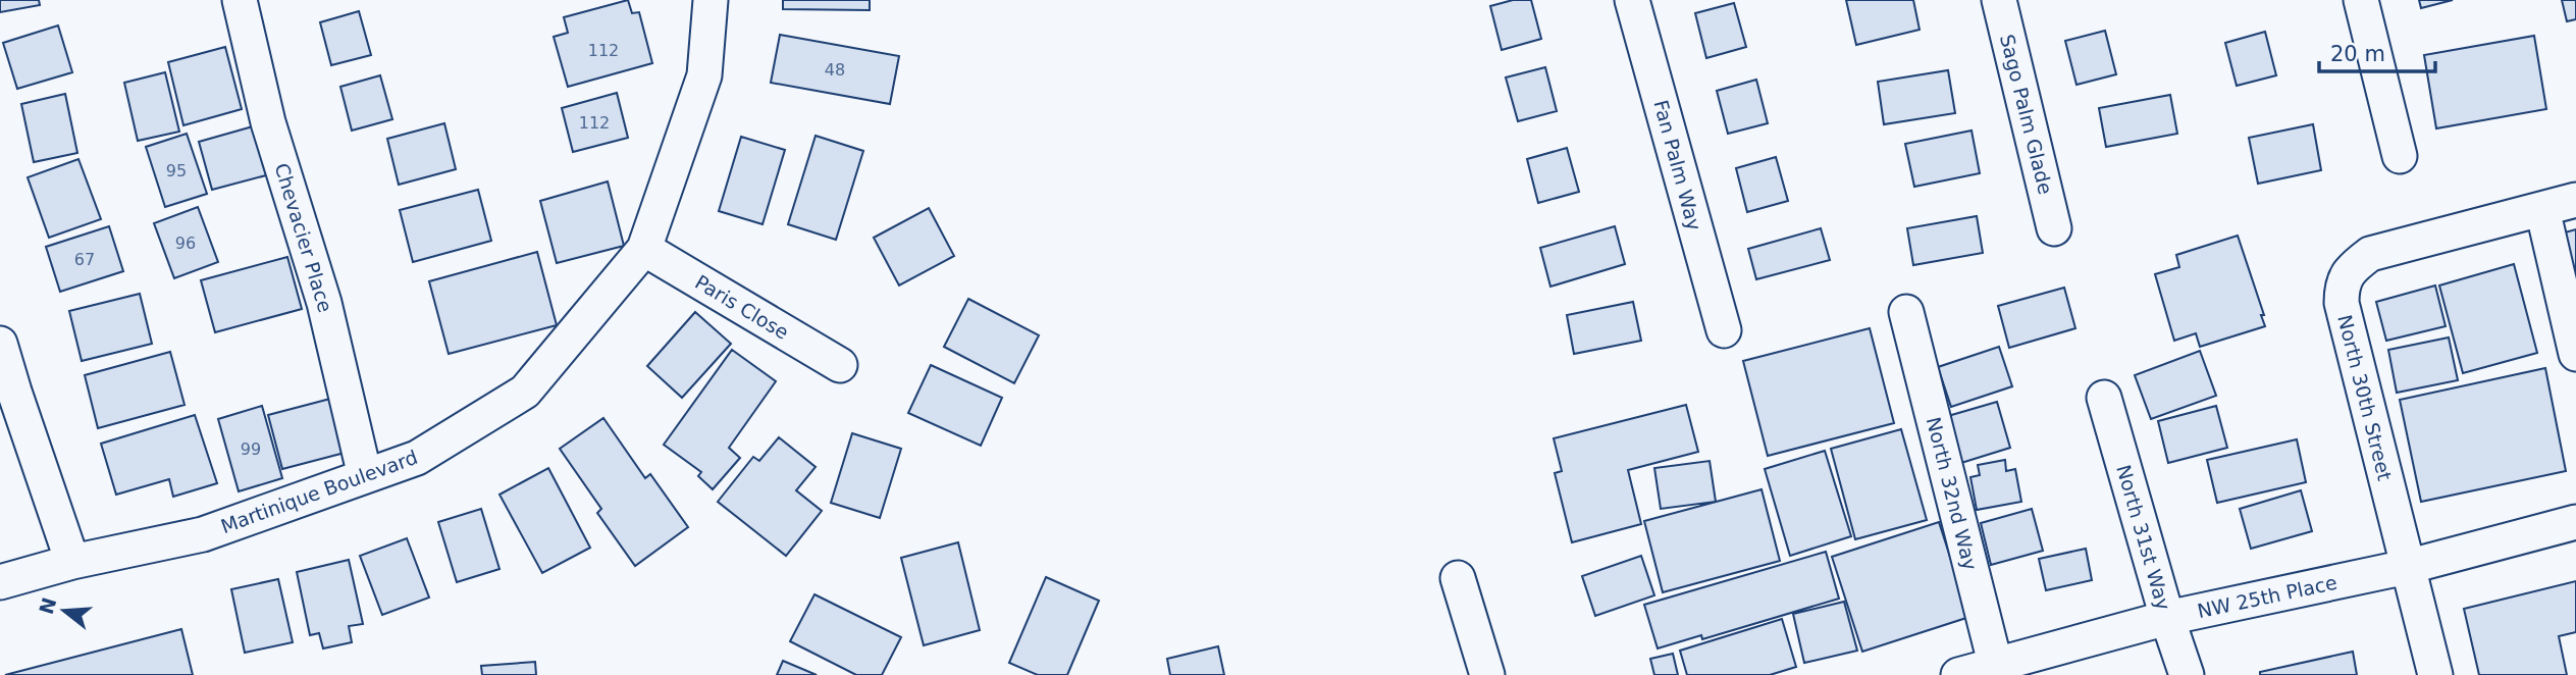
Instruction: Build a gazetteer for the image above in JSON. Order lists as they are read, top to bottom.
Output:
{
  "streets": {
    "street": [
      "Sago Palm Glade",
      "Fan Palm Way",
      "Chevacier Place",
      "Paris Close",
      "North 30th Street",
      "Martinique Boulevard",
      "North 32nd Way",
      "North 31st Way",
      "NW 25th Place"
    ]
  },
  "crossings": [
    ["Chevacier Place", "Martinique Boulevard"],
    ["Paris Close", "Martinique Boulevard"],
    ["North 30th Street", "NW 25th Place"],
    ["North 32nd Way", "NW 25th Place"],
    ["North 31st Way", "NW 25th Place"]
  ],
  "house_numbers": [
    "112",
    "48",
    "112",
    "95",
    "96",
    "67",
    "99"
  ],
  "scale_bar": "20 m",
  "north": "left"
}
